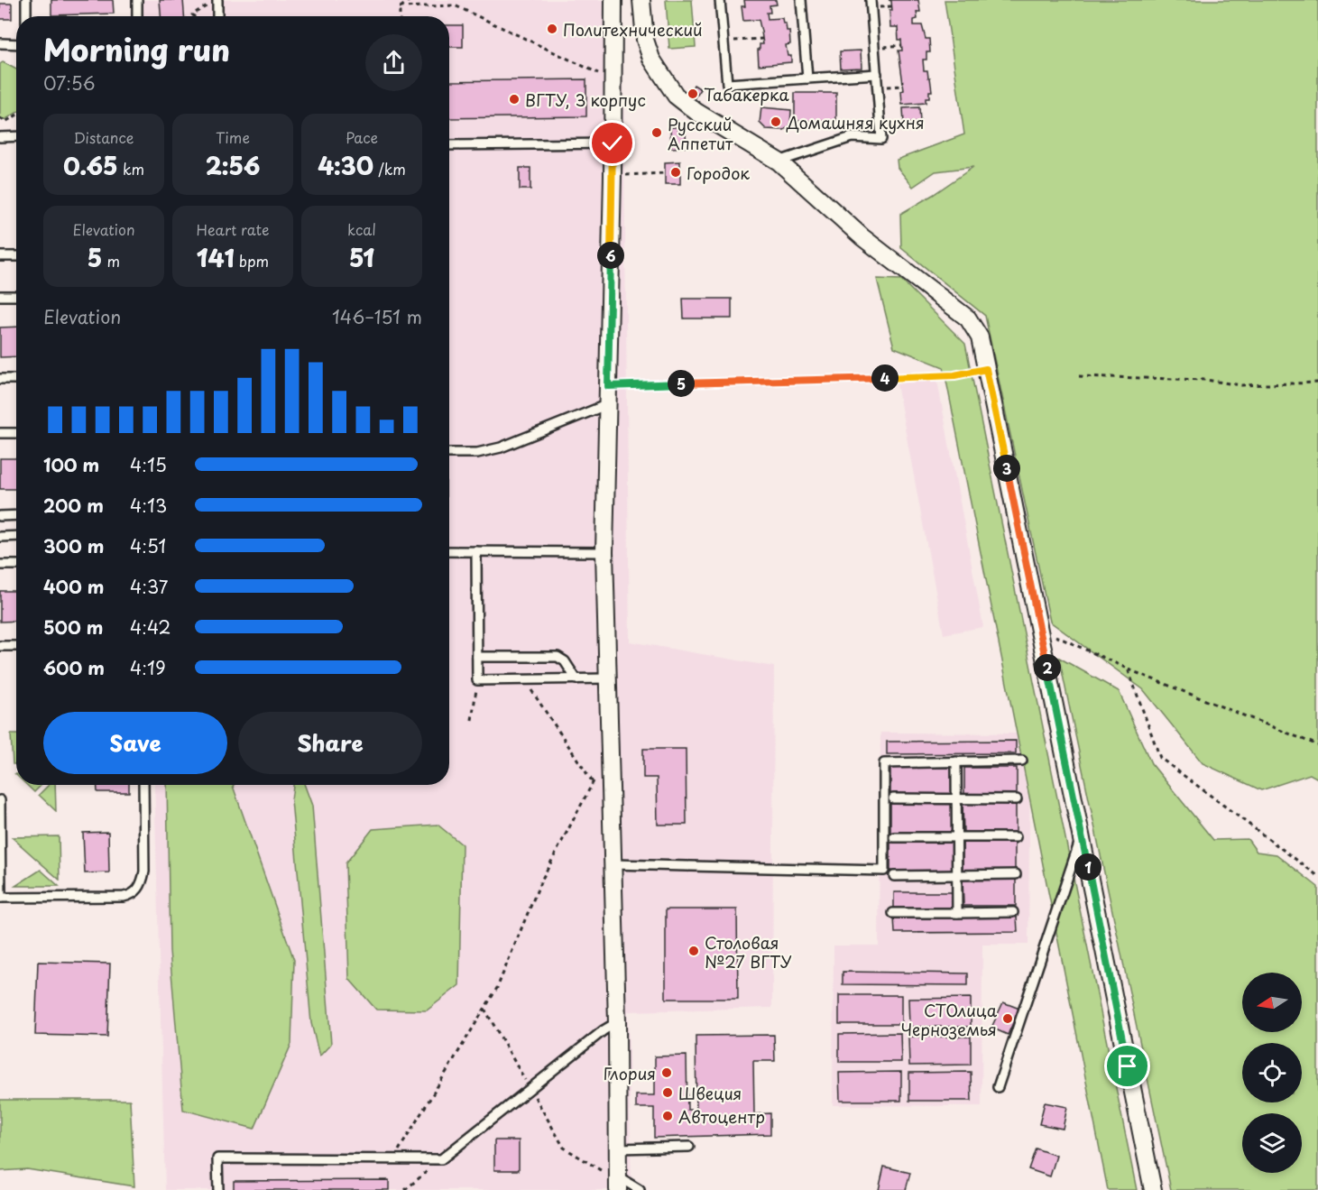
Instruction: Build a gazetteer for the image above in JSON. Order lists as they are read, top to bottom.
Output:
{
  "places": [
    "Политехнический",
    "Табакерка",
    "ВГТУ, 3 корпус",
    "Домашняя кухня",
    "Русский Аппетит",
    "Городок",
    "Столовая №27 ВГТУ",
    "СТОлица Черноземья",
    "Глория",
    "Швеция",
    "Автоцентр"
  ],
  "north": "left",
  "page": {
    "heading": ["Morning run", "07:56"],
    "stats": [
      ["Distance", "0.65 km"],
      ["Time", "2:56"],
      ["Pace", "4:30 /km"],
      ["Elevation", "5 m"],
      ["Heart rate", "141 bpm"],
      ["kcal", "51"]
    ],
    "pins": [
      "6",
      "4",
      "5",
      "3",
      "2",
      "1"
    ],
    "chart": ["Elevation", "146–151 m"],
    "list": [
      {
        "name": "100 m",
        "note": "4:15"
      },
      {
        "name": "200 m",
        "note": "4:13"
      },
      {
        "name": "300 m",
        "note": "4:51"
      },
      {
        "name": "400 m",
        "note": "4:37"
      },
      {
        "name": "500 m",
        "note": "4:42"
      },
      {
        "name": "600 m",
        "note": "4:19"
      }
    ],
    "buttons": ["Save", "Share"]
  }
}
